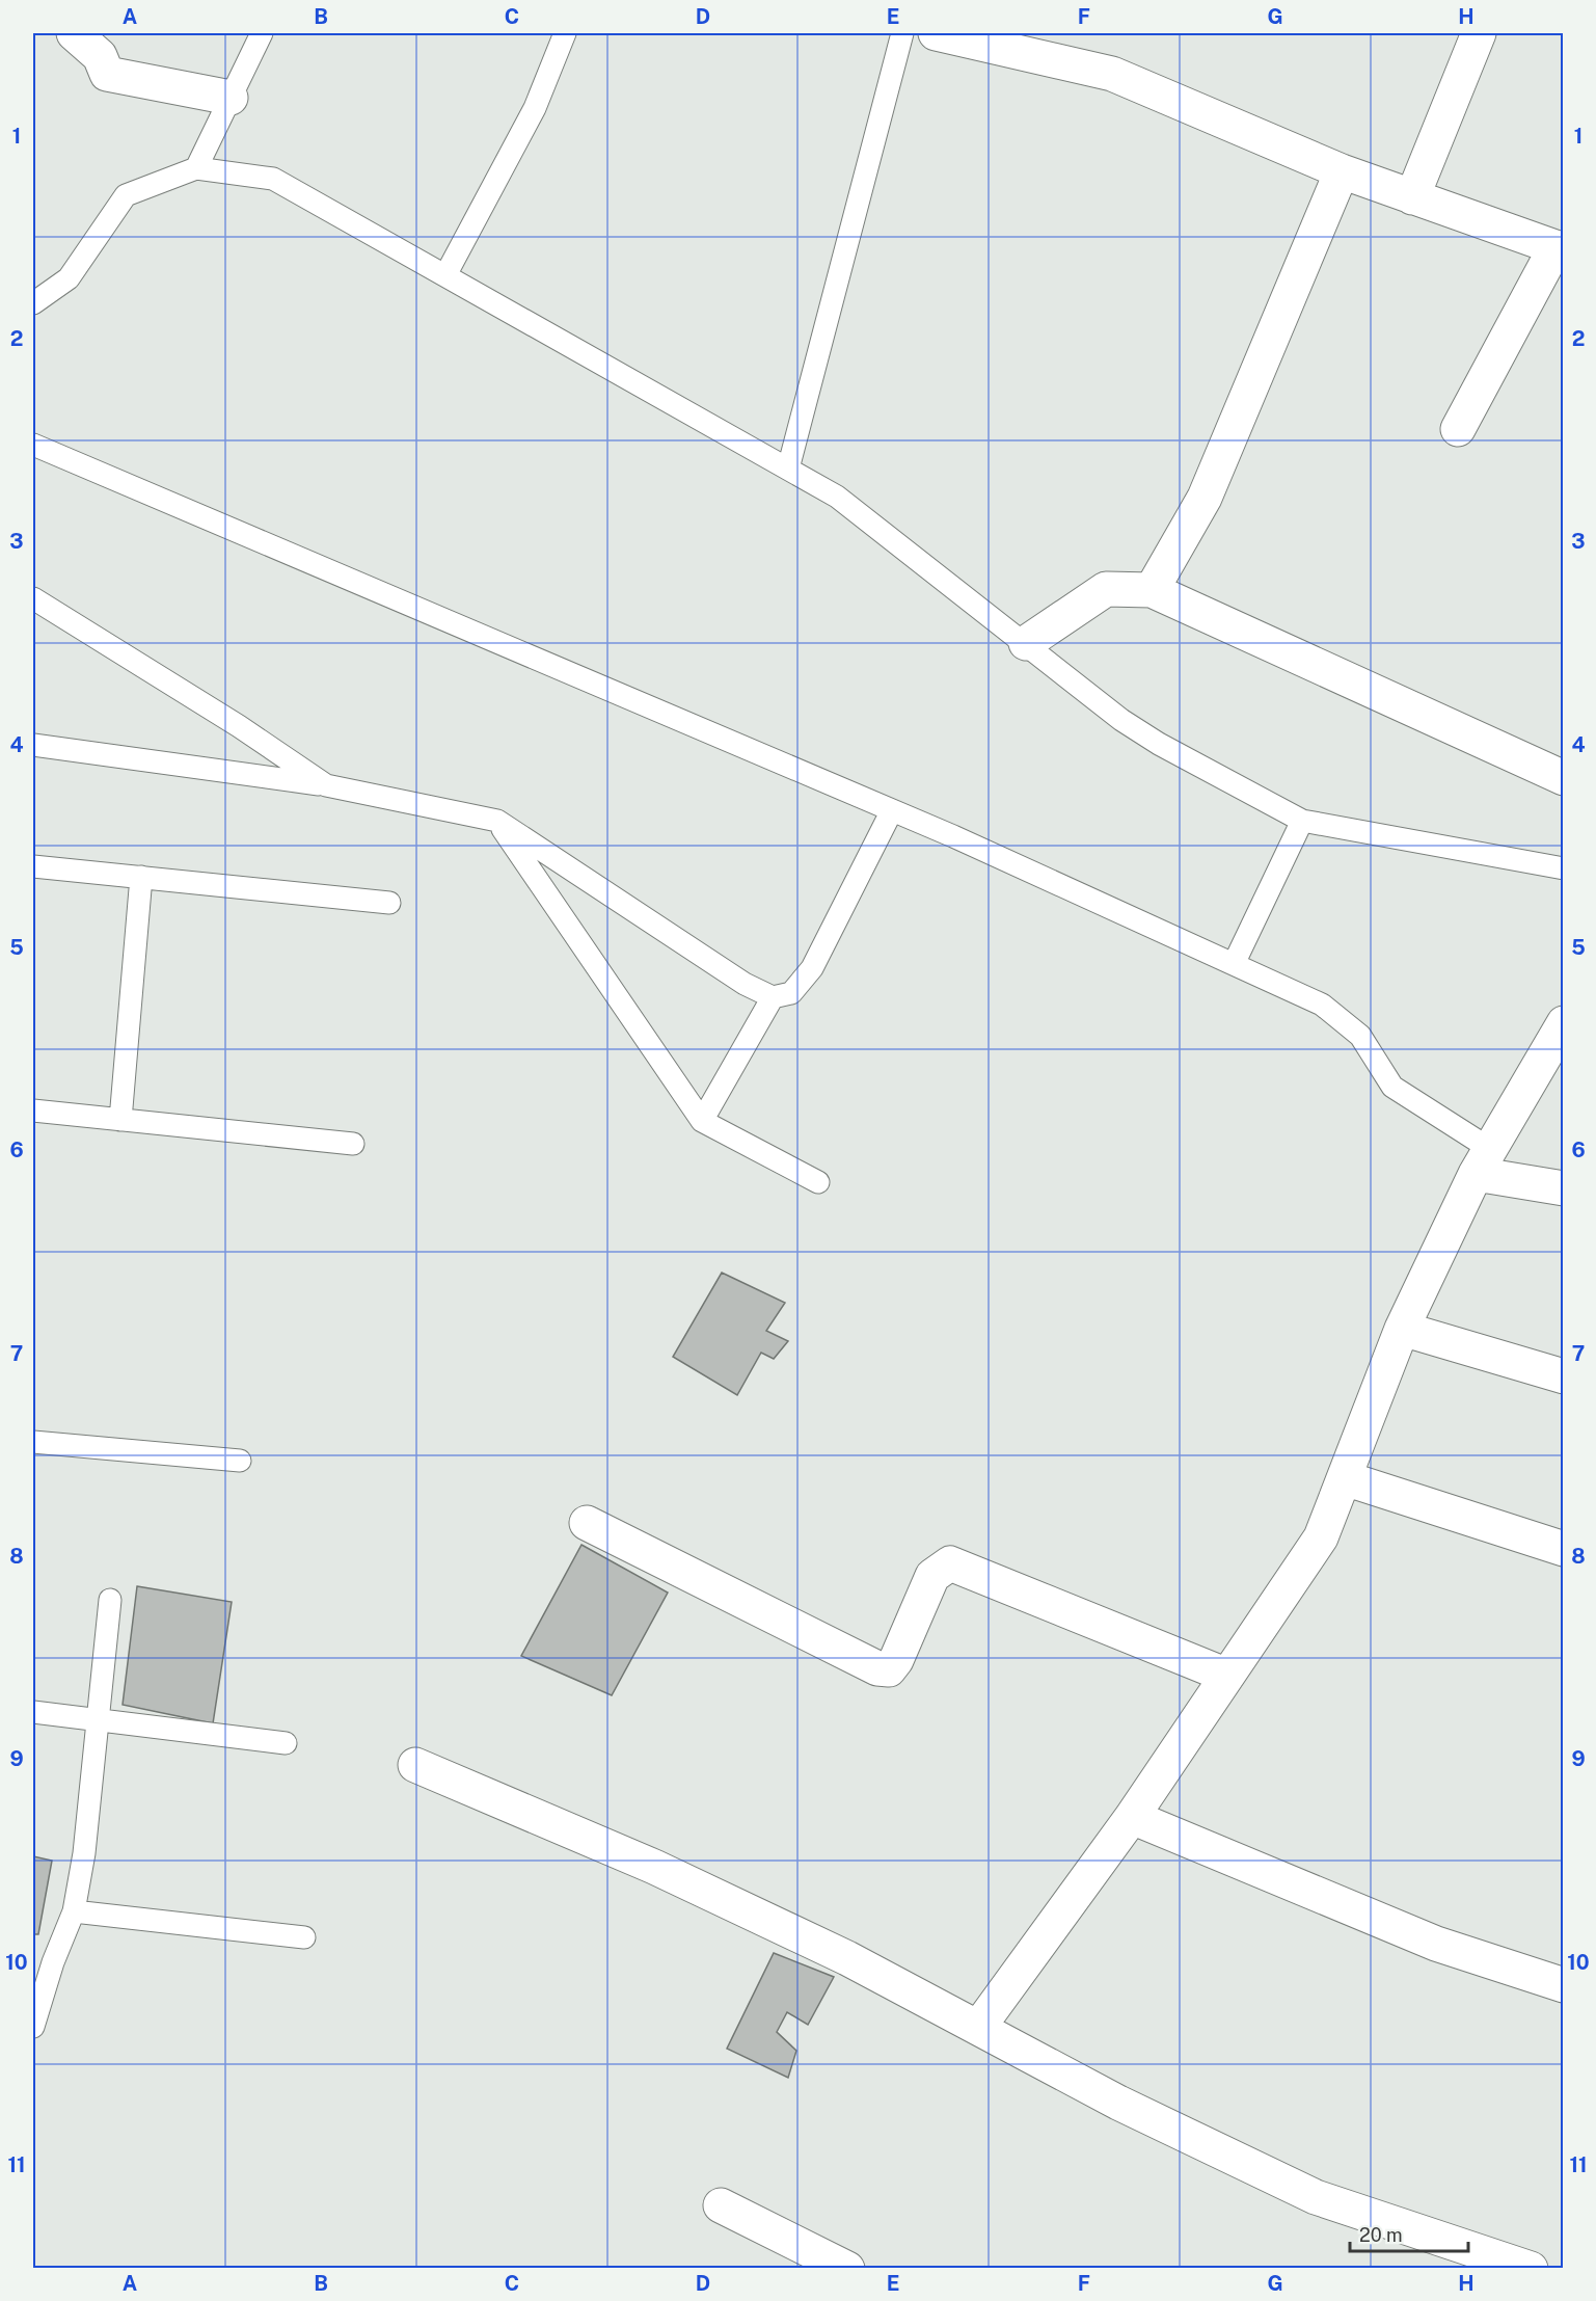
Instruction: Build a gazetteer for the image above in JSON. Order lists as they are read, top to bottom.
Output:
{
  "scale_bar": "20 m",
  "grid": {
    "columns": [
      "A",
      "B",
      "C",
      "D",
      "E",
      "F",
      "G",
      "H"
    ],
    "rows": [
      "1",
      "2",
      "3",
      "4",
      "5",
      "6",
      "7",
      "8",
      "9",
      "10",
      "11"
    ]
  }
}
